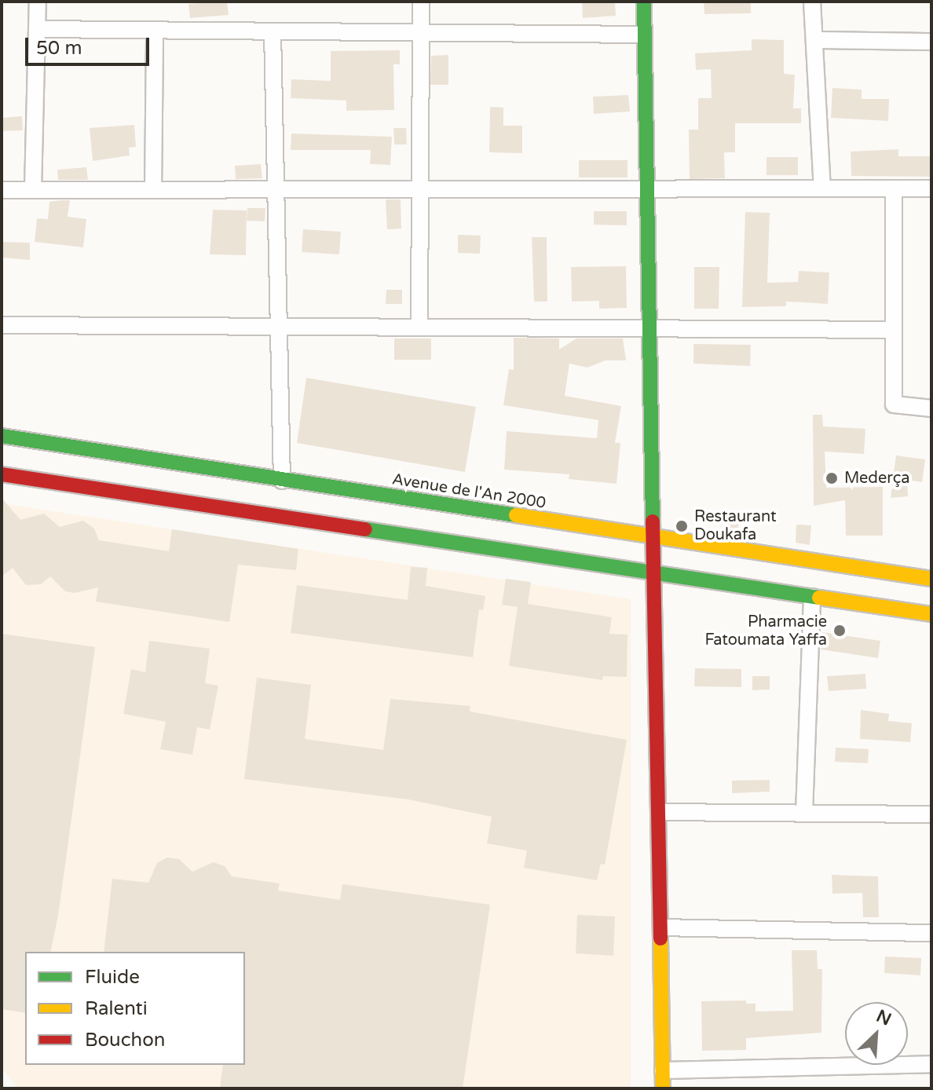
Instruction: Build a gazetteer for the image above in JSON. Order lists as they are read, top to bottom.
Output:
{
  "streets": {
    "main road": ["Avenue de l'An 2000"]
  },
  "places": ["Mederça", "Restaurant Doukafa", "Pharmacie Fatoumata Yaffa"],
  "legend": ["Fluide", "Ralenti", "Bouchon"],
  "scale_bar": "50 m",
  "north": "top right"
}
